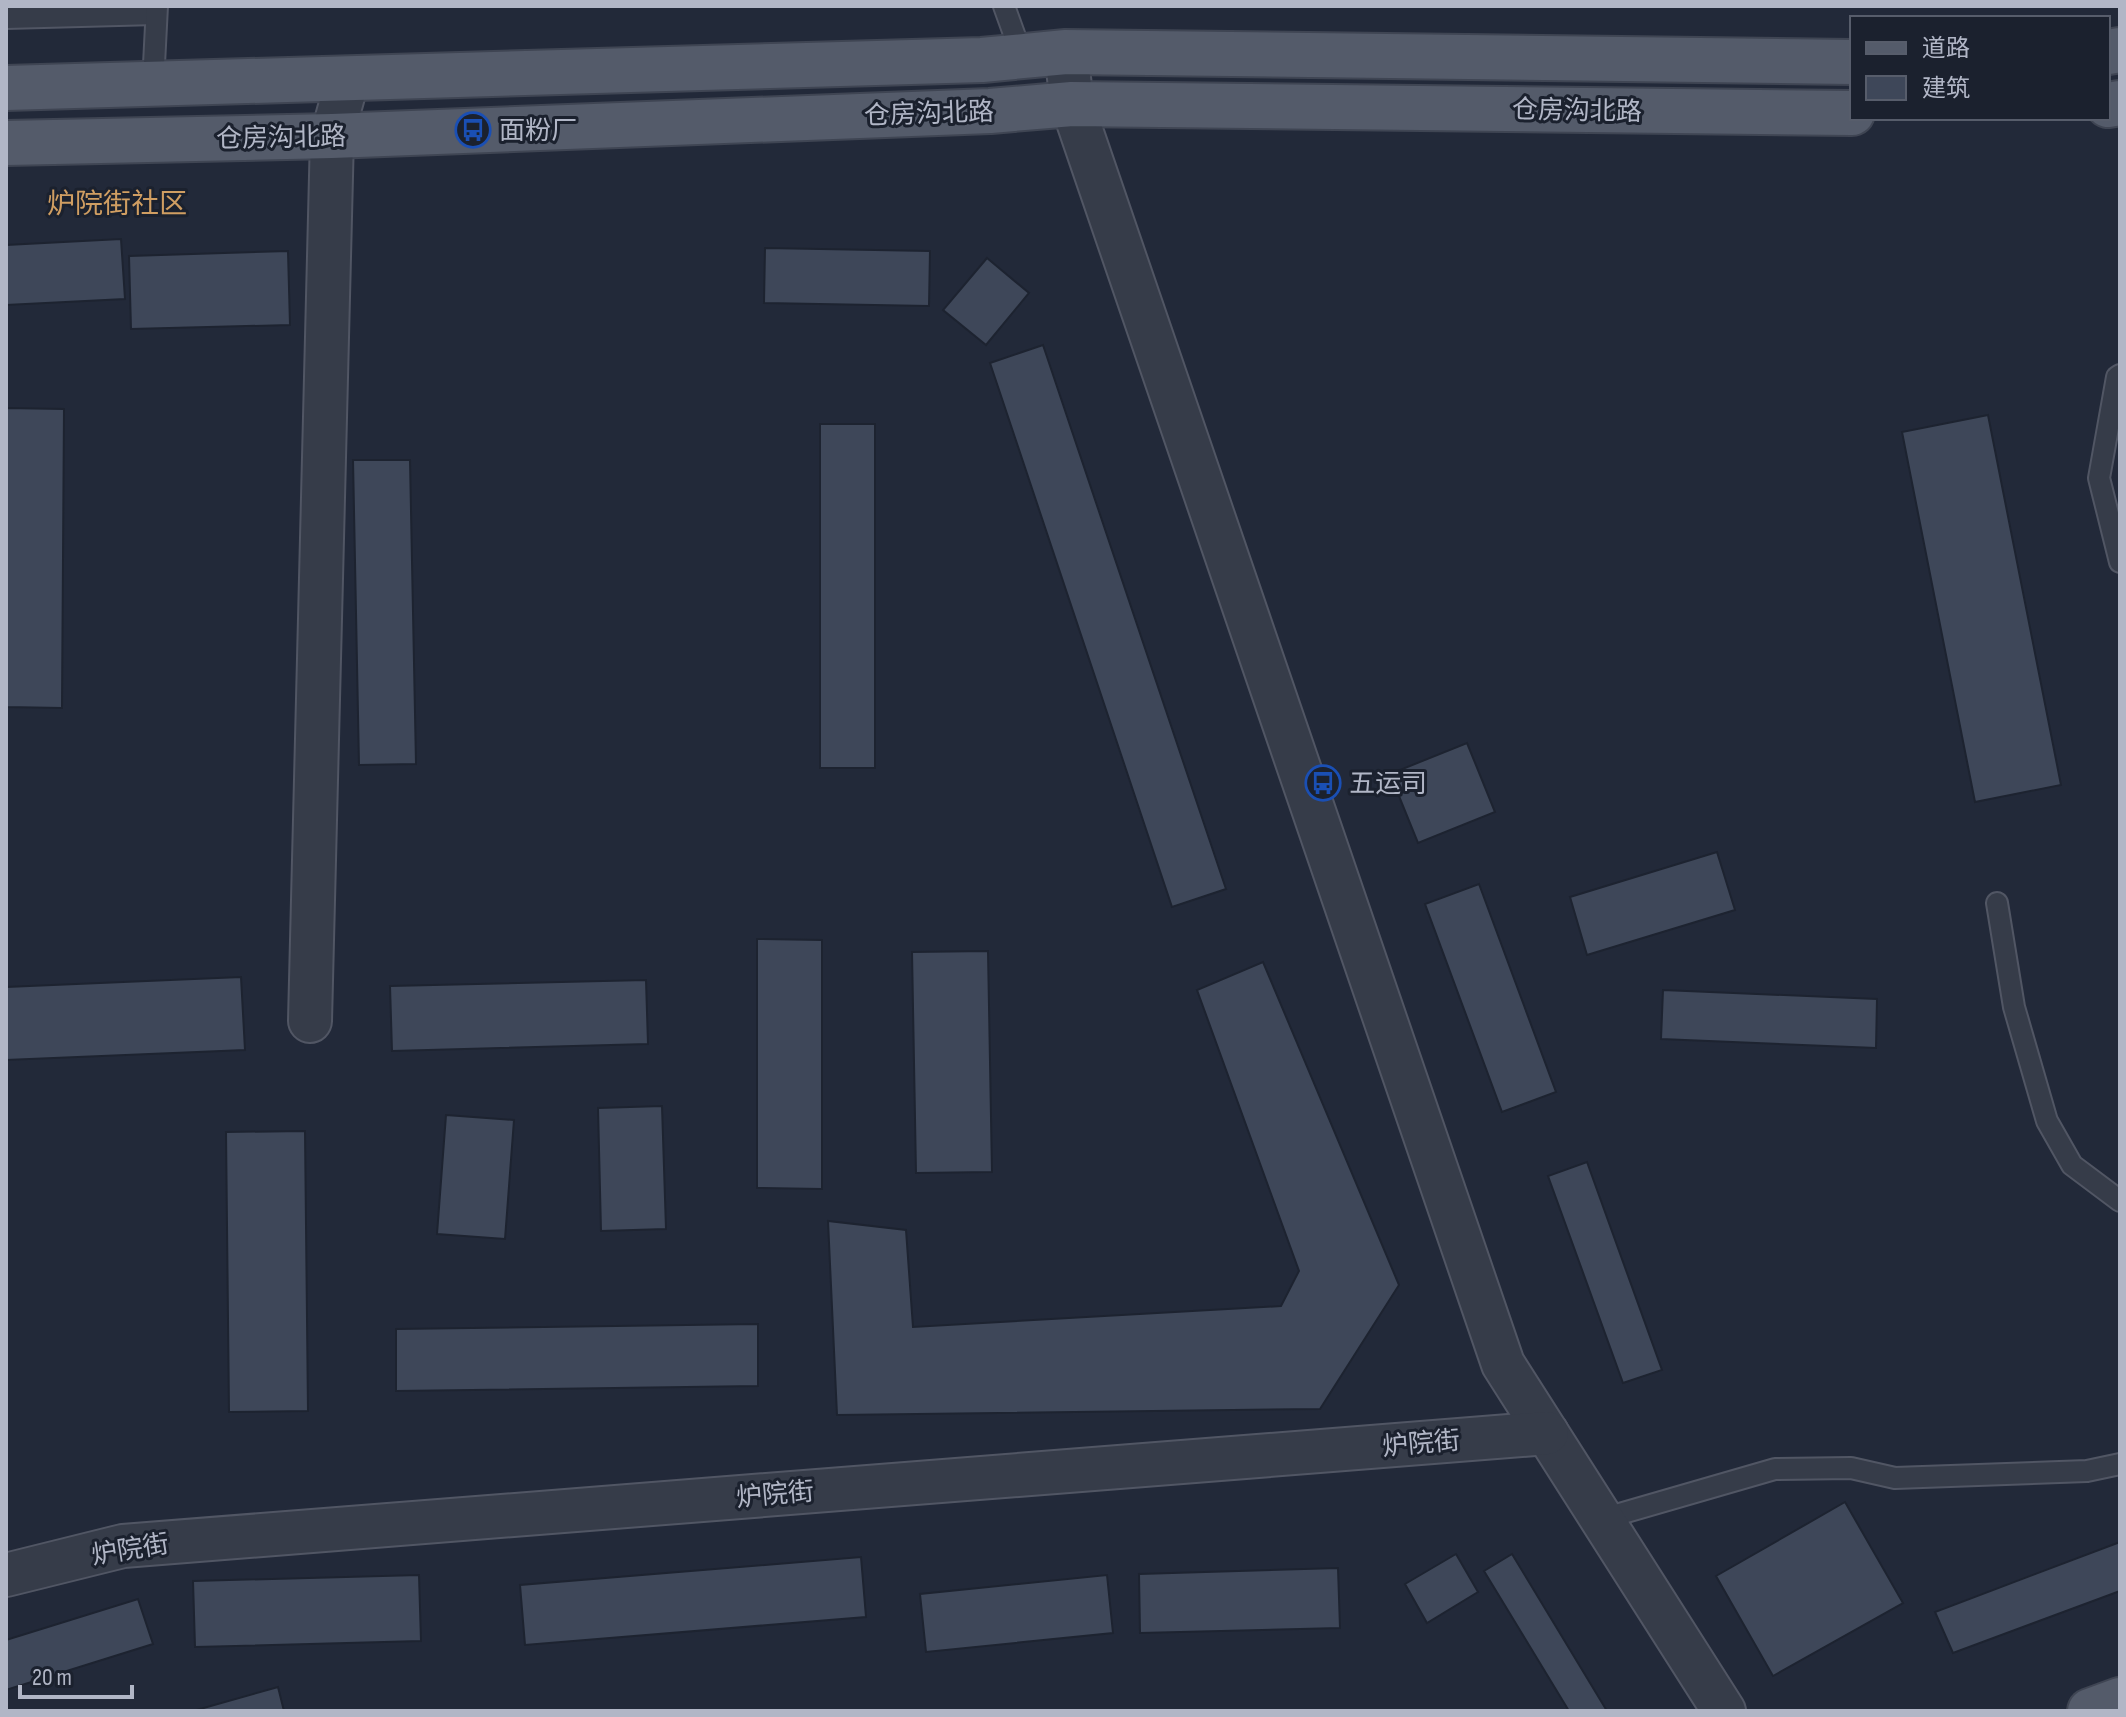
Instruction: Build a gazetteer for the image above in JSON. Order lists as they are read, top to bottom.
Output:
{
  "streets": {
    "main road": ["仓房沟北路"],
    "street": ["炉院街"]
  },
  "districts": ["炉院街社区"],
  "places": {
    "bus stop": ["面粉厂", "五运司"]
  },
  "legend": ["道路", "建筑"],
  "scale_bar": "20 m"
}
